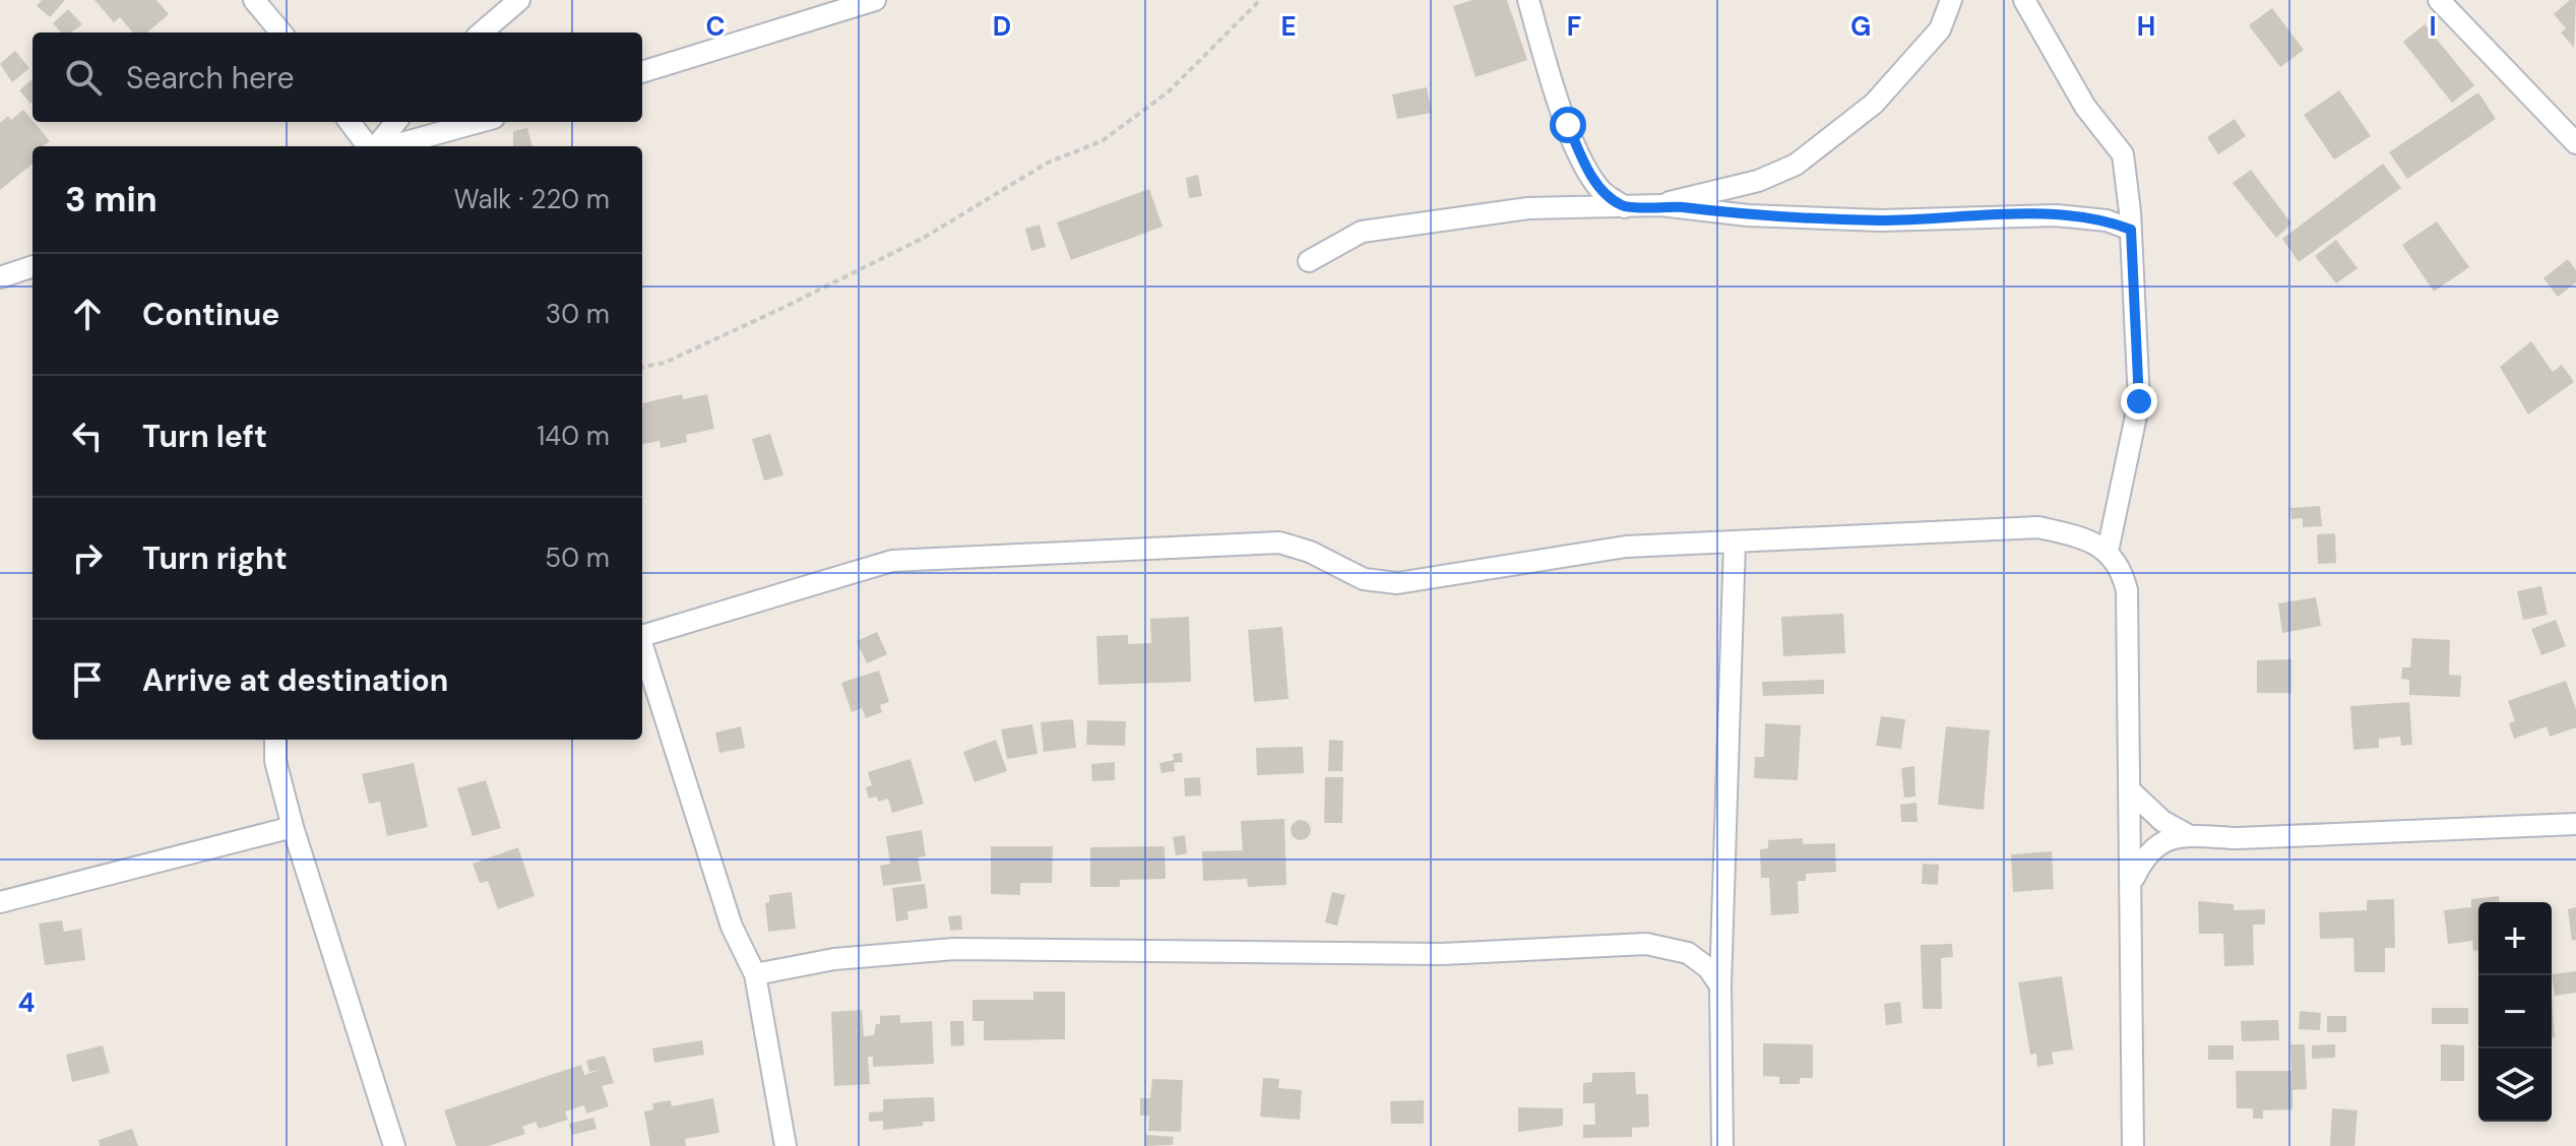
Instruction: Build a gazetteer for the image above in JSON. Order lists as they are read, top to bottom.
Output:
{
  "page": {
    "search": "Search here",
    "heading": ["3 min", "Walk · 220 m"],
    "list": [
      ["Continue", "30 m"],
      ["Turn left", "140 m"],
      ["Turn right", "50 m"],
      "Arrive at destination"
    ],
    "map_buttons": ["+", "−"]
  },
  "grid": {
    "columns": [
      "C",
      "D",
      "E",
      "F",
      "G",
      "H",
      "I"
    ],
    "rows": ["4"]
  }
}
